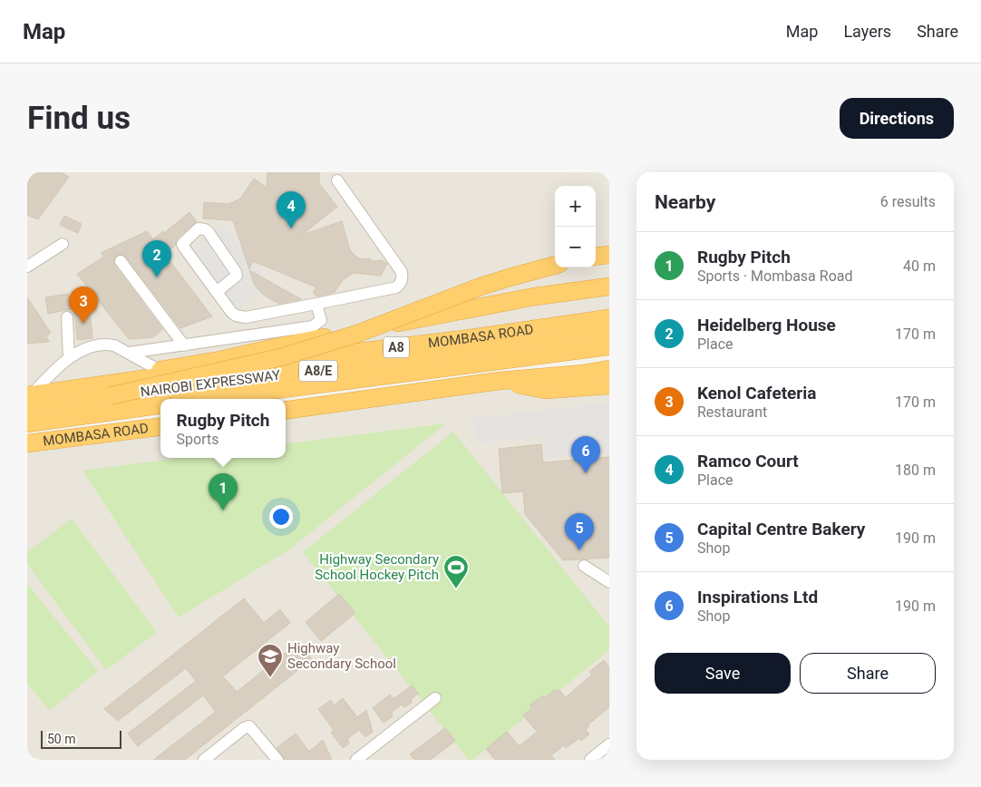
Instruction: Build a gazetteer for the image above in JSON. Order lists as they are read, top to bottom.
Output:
{
  "streets": {
    "highway": [
      "MOMBASA ROAD",
      "A8",
      "A8/E",
      "NAIROBI EXPRESSWAY"
    ]
  },
  "crossings": [
    ["MOMBASA ROAD", "NAIROBI EXPRESSWAY"]
  ],
  "places": {
    "sports": ["Highway Secondary School Hockey Pitch"],
    "school or university": ["Highway Secondary School"]
  },
  "scale_bar": "50 m",
  "page": {
    "header": "Map",
    "nav": ["Map", "Layers", "Share"],
    "buttons": [
      "Directions",
      ["Save", "Share"]
    ],
    "title": "Find us",
    "heading": ["Nearby", "6 results"],
    "map_buttons": ["+", "−"],
    "pins": [
      "4",
      "2",
      "3",
      "6",
      "1",
      "5"
    ],
    "list": [
      {
        "mark": "1",
        "name": "Rugby Pitch",
        "note": "Sports · Mombasa Road",
        "value": "40 m"
      },
      {
        "mark": "2",
        "name": "Heidelberg House",
        "note": "Place",
        "value": "170 m"
      },
      {
        "mark": "3",
        "name": "Kenol Cafeteria",
        "note": "Restaurant",
        "value": "170 m"
      },
      {
        "mark": "4",
        "name": "Ramco Court",
        "note": "Place",
        "value": "180 m"
      },
      {
        "mark": "5",
        "name": "Capital Centre Bakery",
        "note": "Shop",
        "value": "190 m"
      },
      {
        "mark": "6",
        "name": "Inspirations Ltd",
        "note": "Shop",
        "value": "190 m"
      }
    ],
    "popup": ["Rugby Pitch", "Sports"],
    "scale": "50 m"
  }
}
